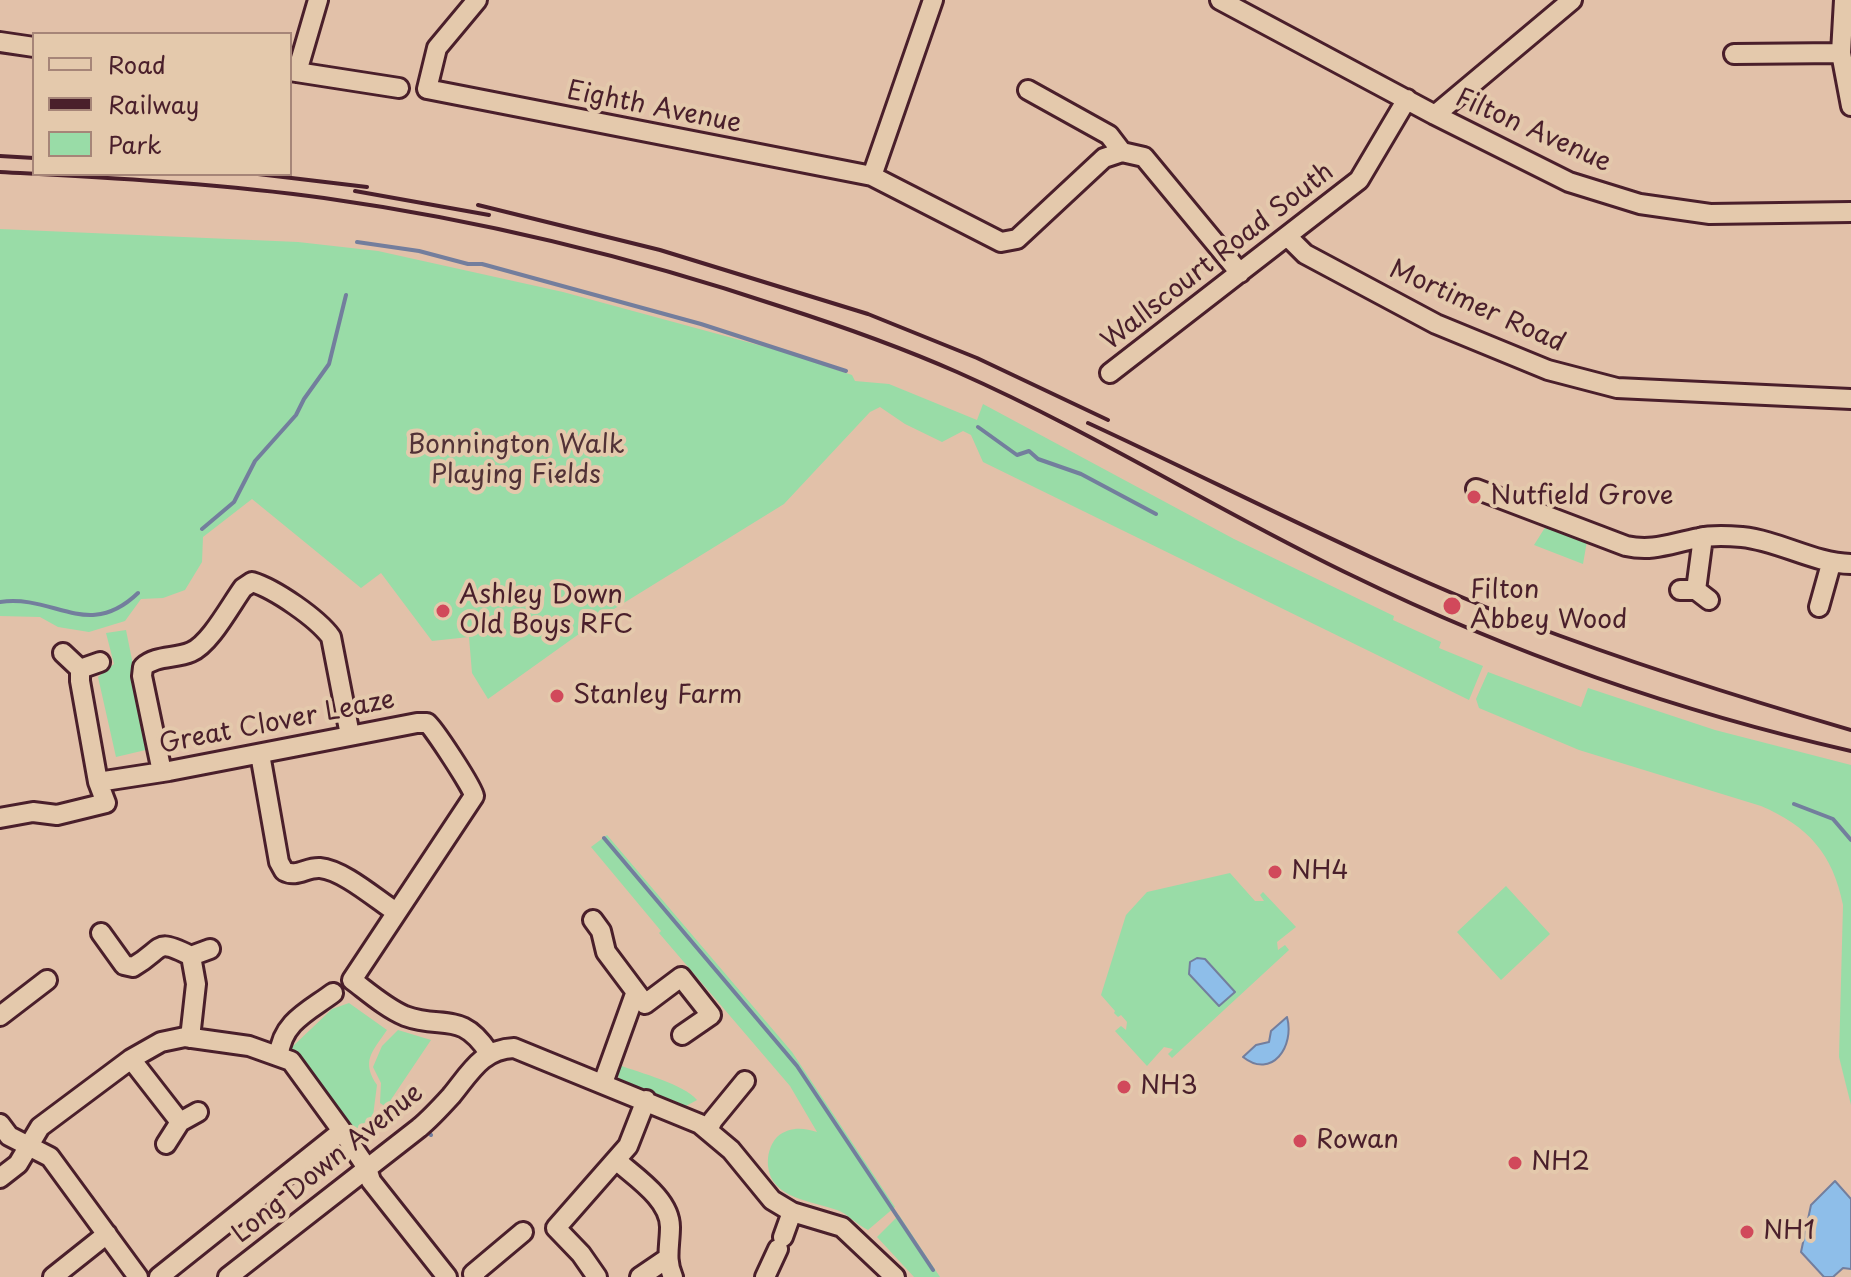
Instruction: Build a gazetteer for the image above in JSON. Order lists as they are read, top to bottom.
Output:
{
  "streets": {
    "street": [
      "Eighth Avenue",
      "Filton Avenue",
      "Wallscourt Road South",
      "Mortimer Road",
      "Great Clover Leaze",
      "Long Down Avenue"
    ]
  },
  "crossings": [
    ["Filton Avenue", "Wallscourt Road South"],
    ["Wallscourt Road South", "Mortimer Road"],
    ["Great Clover Leaze", "Long Down Avenue"]
  ],
  "parks": ["Bonnington Walk Playing Fields"],
  "places": [
    "Nutfield Grove",
    "Filton Abbey Wood",
    "Ashley Down Old Boys RFC",
    "Stanley Farm",
    "NH4",
    "NH3",
    "Rowan",
    "NH2",
    "NH1"
  ],
  "legend": ["Road", "Railway", "Park"]
}
